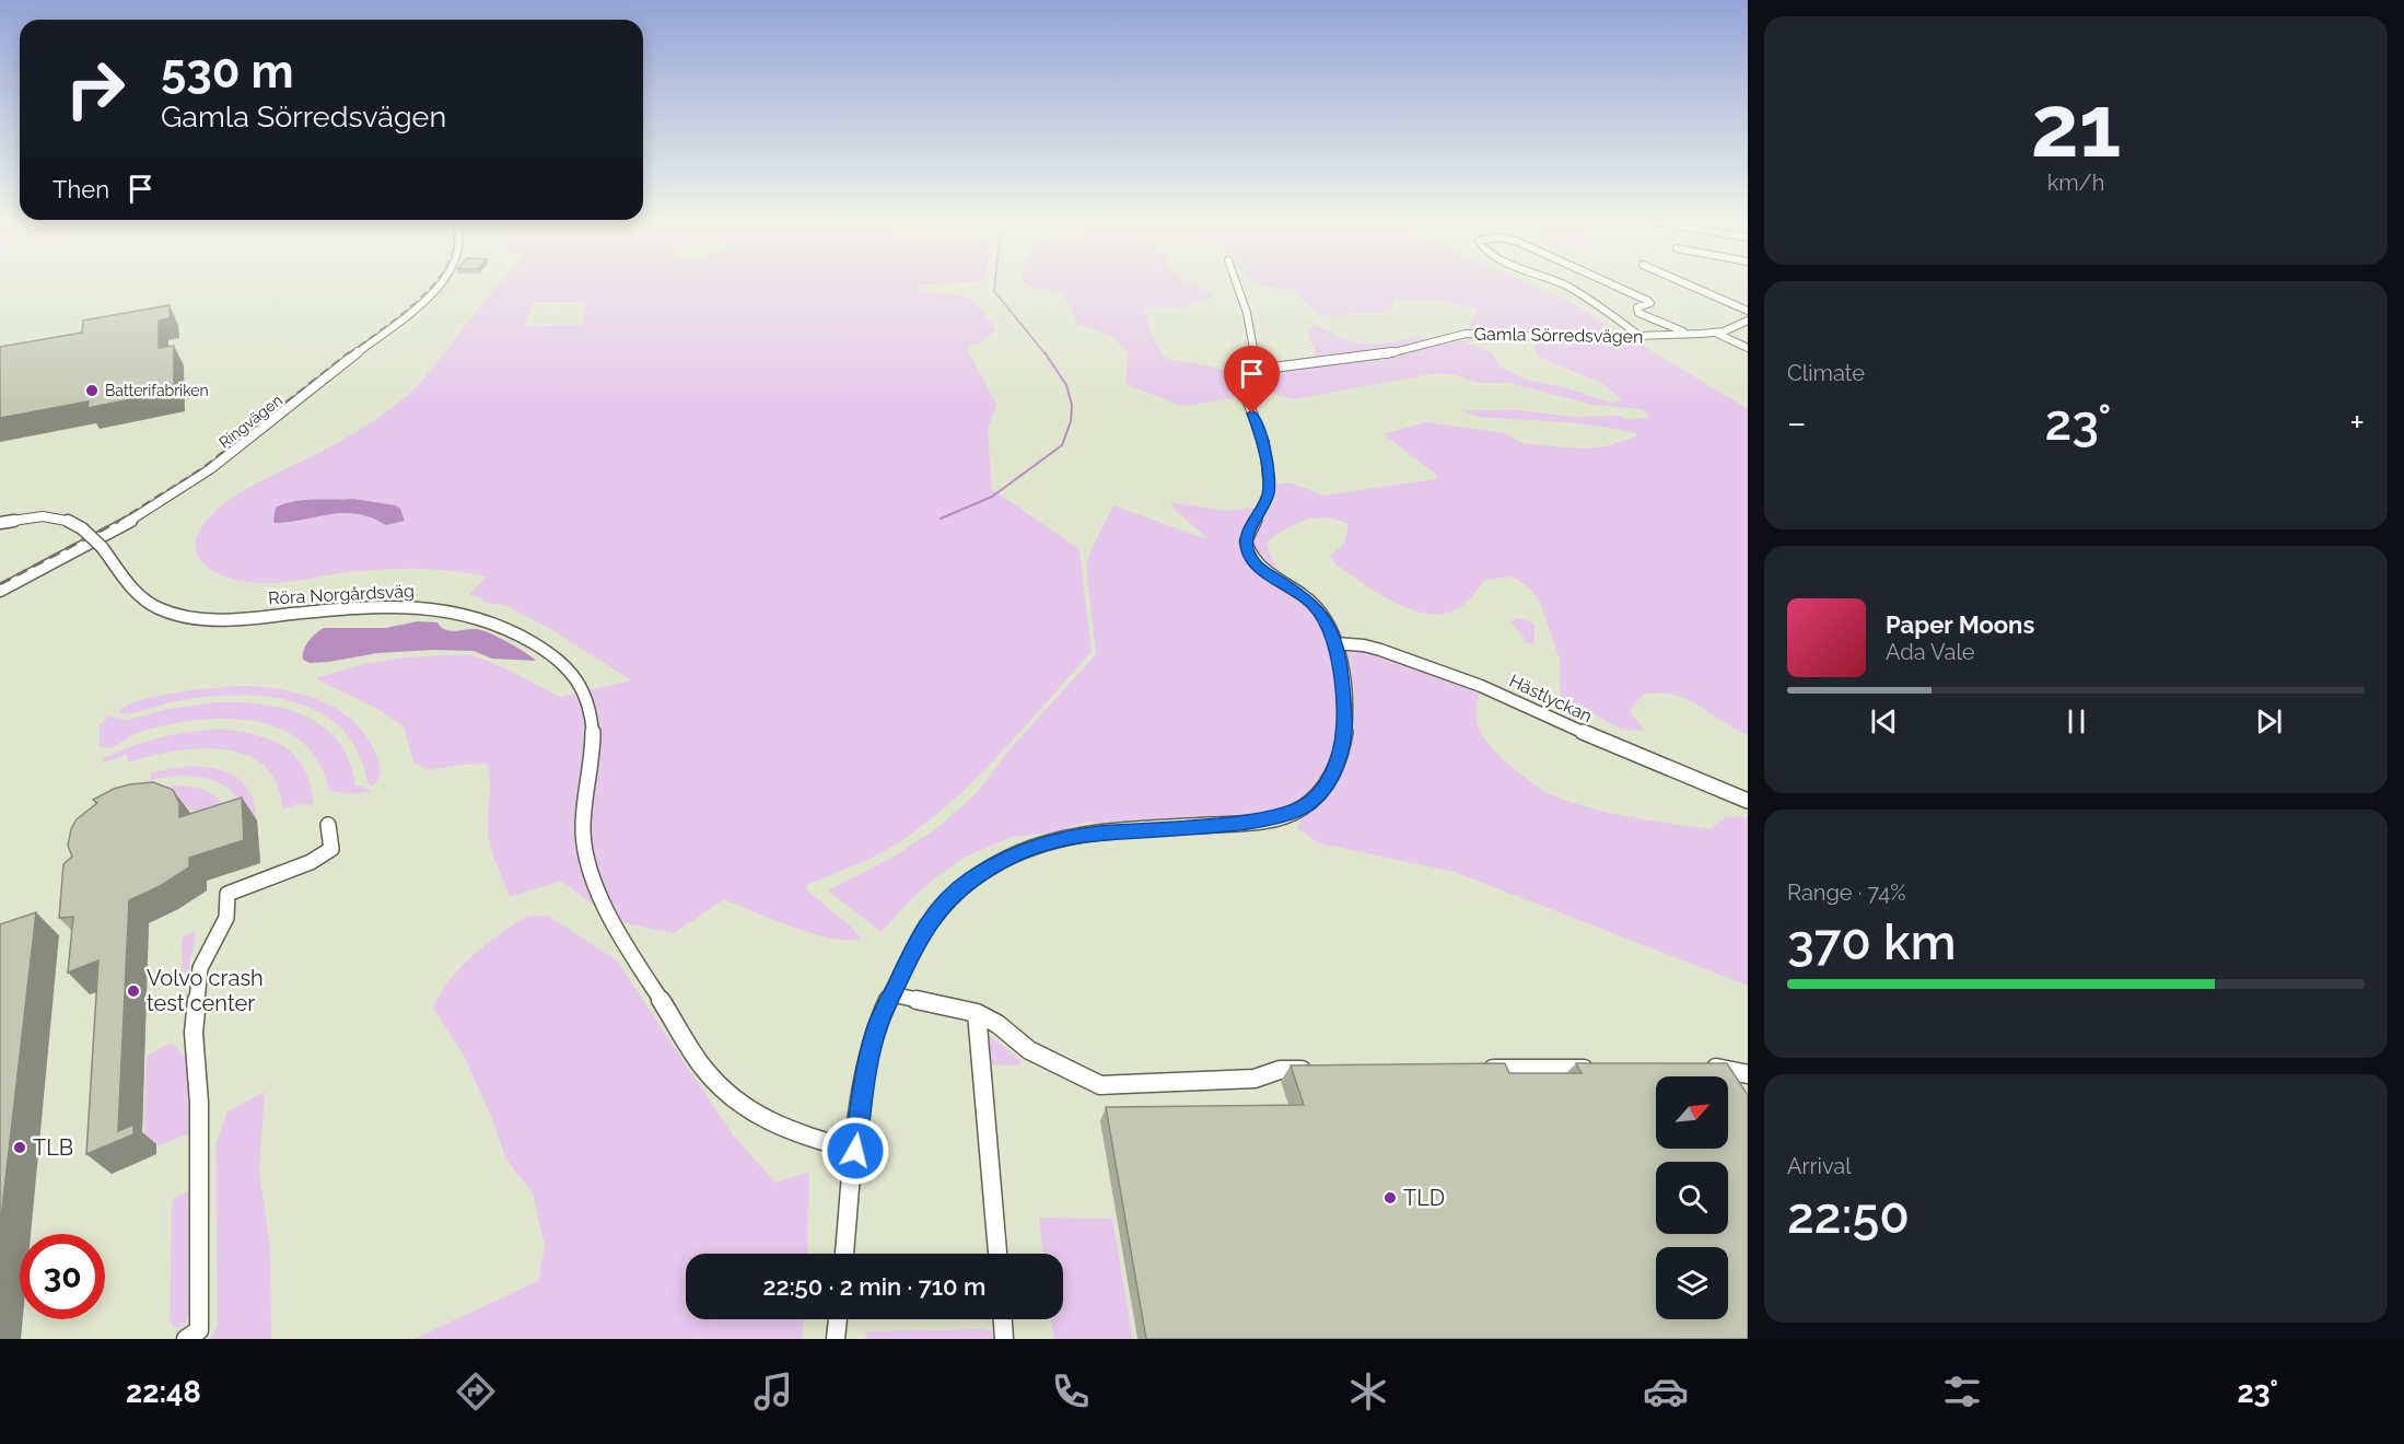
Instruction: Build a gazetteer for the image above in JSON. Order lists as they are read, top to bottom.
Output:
{
  "streets": {
    "street": [
      "Gamla Sörredsvägen",
      "Ringvägen",
      "Röra Norgårdsväg",
      "Hästlyckan"
    ]
  },
  "places": [
    "Batterifabriken",
    "Volvo crash test center",
    "TLB",
    "TLD"
  ],
  "north": "top right",
  "page": {
    "tile": [
      ["21", "km/h"],
      "Climate",
      ["Range · 74%", "370 km"],
      ["Arrival", "22:50"]
    ],
    "turn": ["530 m", "Gamla Sörredsvägen"],
    "then": "Then",
    "heat": ["−", "23°", "+"],
    "song": ["Paper Moons", "Ada Vale"],
    "limit": "30",
    "trip": "22:50 · 2 min · 710 m",
    "tabs": ["22:48", "23°"]
  }
}
